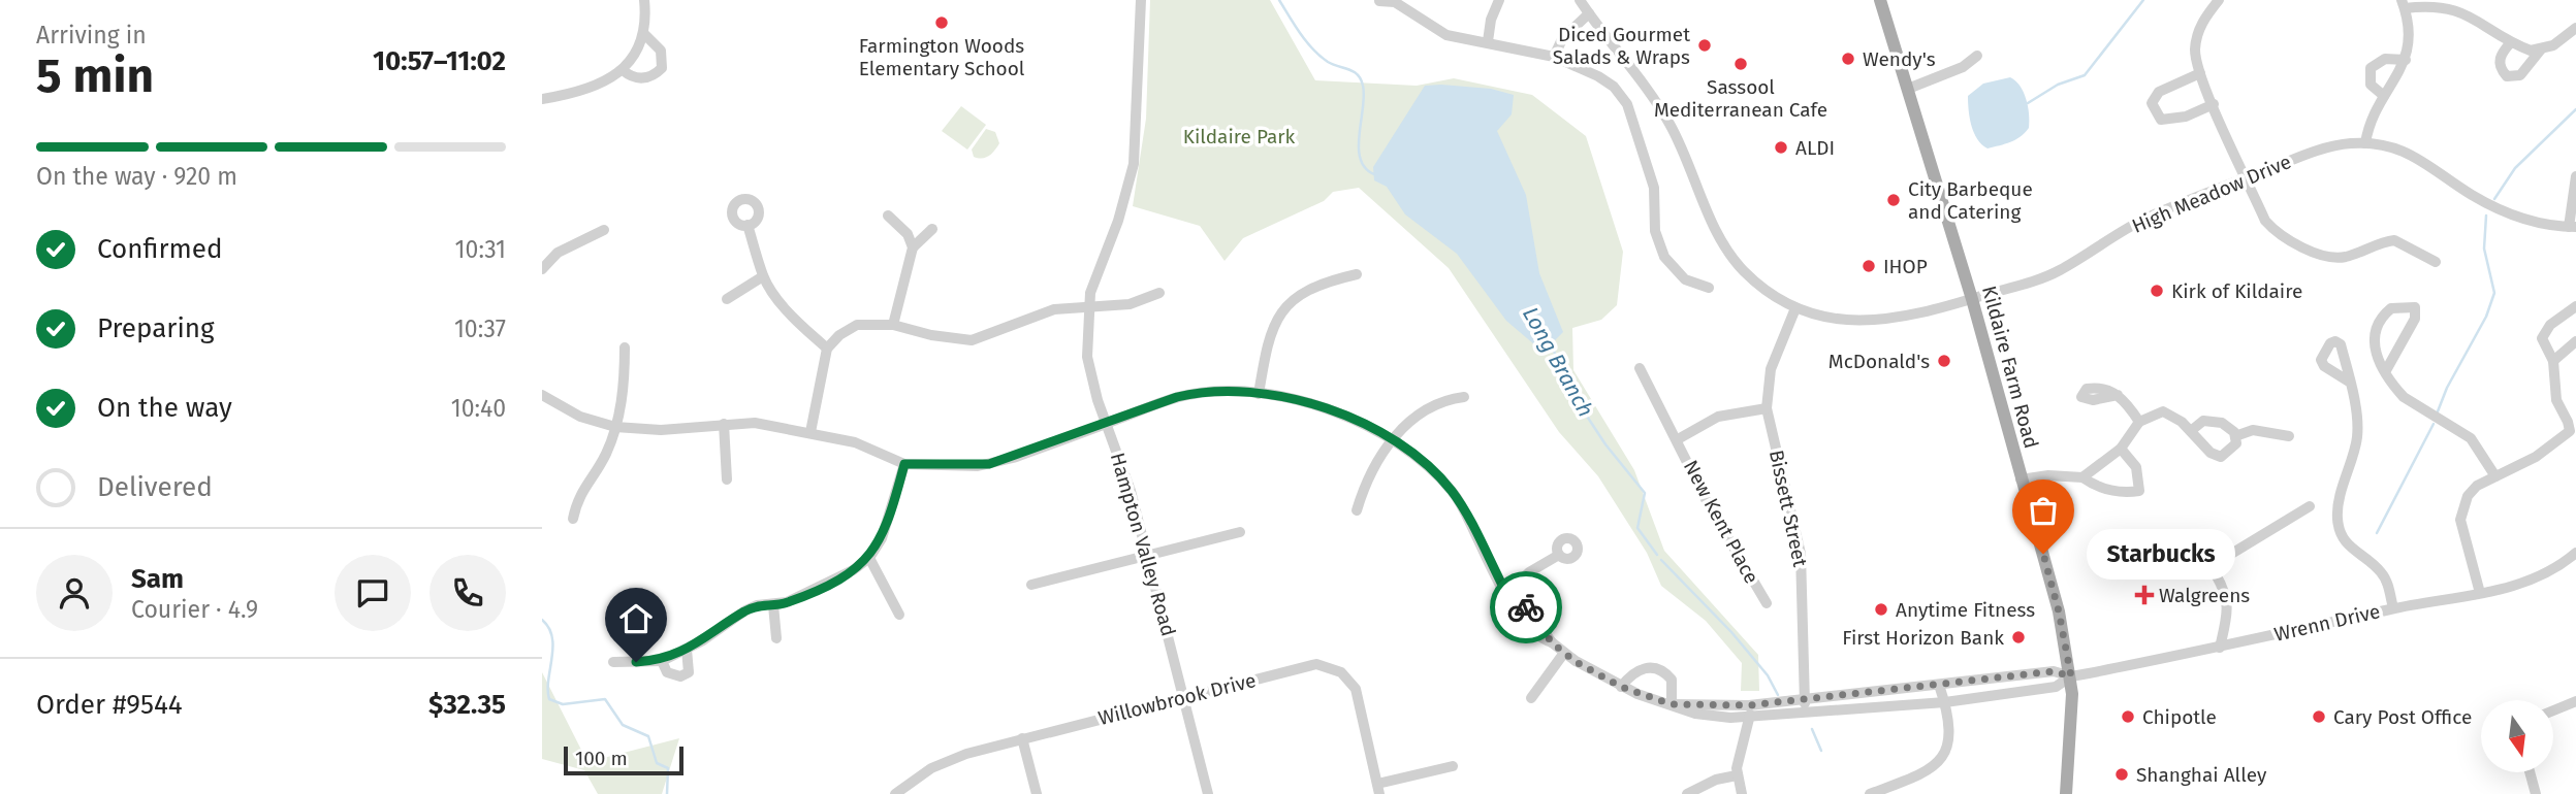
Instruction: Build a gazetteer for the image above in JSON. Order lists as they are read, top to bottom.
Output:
{
  "streets": {
    "main road": ["Kildaire Farm Road"],
    "street": [
      "High Meadow Drive",
      "Bissett Street",
      "New Kent Place",
      "Hampton Valley Road",
      "Wrenn Drive",
      "Willowbrook Drive"
    ]
  },
  "crossings": [
    ["High Meadow Drive", "Kildaire Farm Road"],
    ["High Meadow Drive", "Bissett Street"],
    ["Kildaire Farm Road", "Wrenn Drive"],
    ["Bissett Street", "New Kent Place"],
    ["Hampton Valley Road", "Willowbrook Drive"]
  ],
  "water": ["Long Branch"],
  "parks": ["Kildaire Park"],
  "places": {
    "other": [
      "Farmington Woods Elementary School",
      "Diced Gourmet Salads & Wraps",
      "Wendy's",
      "Sassool Mediterranean Cafe",
      "ALDI",
      "City Barbeque and Catering",
      "IHOP",
      "Kirk of Kildaire",
      "McDonald's",
      "Starbucks",
      "Anytime Fitness",
      "First Horizon Bank",
      "Chipotle",
      "Cary Post Office",
      "Shanghai Alley"
    ],
    "health": ["Walgreens"]
  },
  "scale_bar": "100 m",
  "north": "bottom",
  "page": {
    "heading": ["5 min", "Arriving in", "10:57–11:02"],
    "panel": [
      "Sam",
      "Courier · 4.9",
      "Order #9544",
      "$32.35"
    ],
    "bar": "On the way · 920 m",
    "list": [
      ["Confirmed", "10:31"],
      ["Preparing", "10:37"],
      ["On the way", "10:40"],
      "Delivered"
    ],
    "bubble": "Starbucks",
    "scale": "100 m"
  }
}
